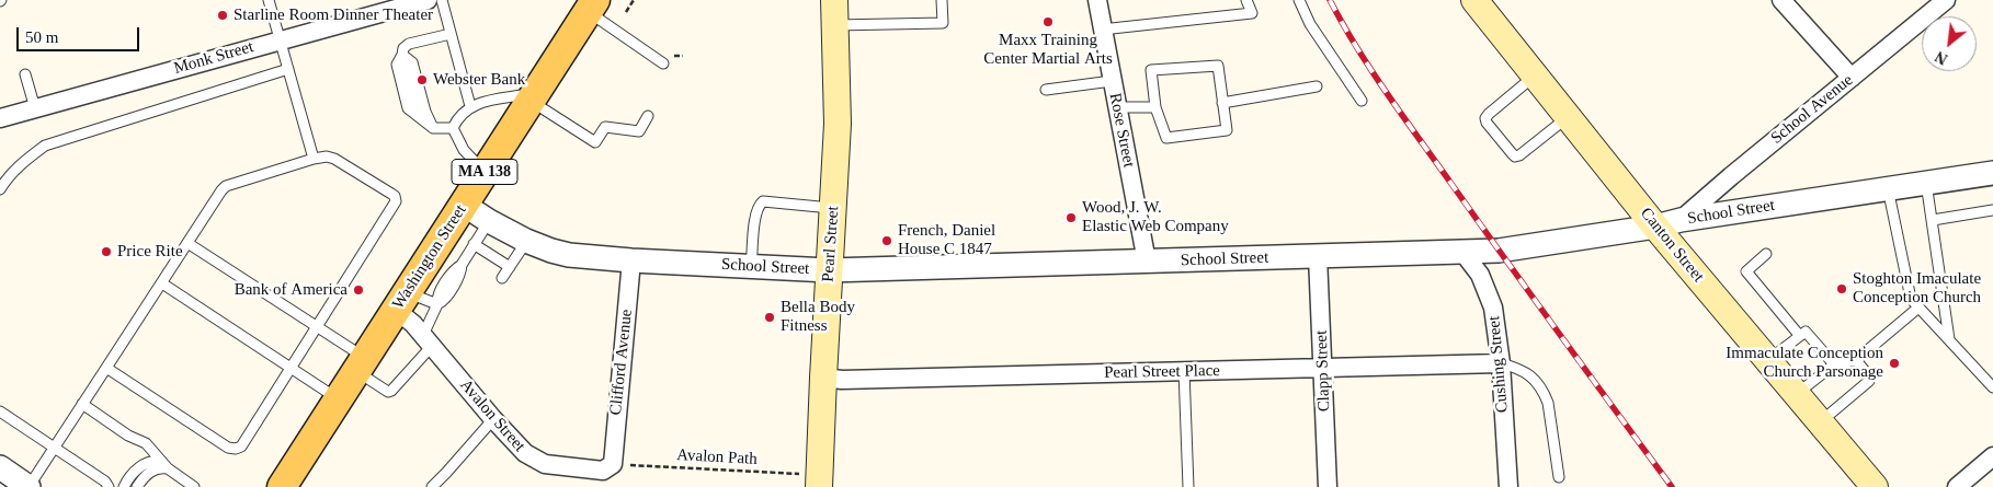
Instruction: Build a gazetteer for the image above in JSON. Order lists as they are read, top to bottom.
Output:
{
  "streets": {
    "main road": [
      "MA 138",
      "Pearl Street",
      "Canton Street",
      "Washington Street"
    ],
    "street": [
      "Monk Street",
      "School Avenue",
      "Rose Street",
      "School Street",
      "Clifford Avenue",
      "Cushing Street",
      "Clapp Street",
      "Pearl Street Place",
      "Avalon Street"
    ],
    "path": ["Avalon Path"]
  },
  "crossings": [
    ["School Avenue", "School Street"],
    ["School Avenue", "Canton Street"],
    ["Rose Street", "School Street"],
    ["School Street", "Pearl Street"],
    ["School Street", "Canton Street"],
    ["School Street", "Washington Street"],
    ["School Street", "Clifford Avenue"],
    ["School Street", "Cushing Street"],
    ["School Street", "Clapp Street"],
    ["Pearl Street", "Pearl Street Place"],
    ["Pearl Street", "Avalon Path"],
    ["Washington Street", "Avalon Street"],
    ["Clifford Avenue", "Avalon Street"],
    ["Clifford Avenue", "Avalon Path"],
    ["Cushing Street", "Pearl Street Place"],
    ["Clapp Street", "Pearl Street Place"],
    ["Avalon Street", "Avalon Path"]
  ],
  "places": [
    "Starline Room Dinner Theater",
    "Maxx Training Center Martial Arts",
    "Webster Bank",
    "Wood, J. W. Elastic Web Company",
    "French, Daniel House C 1847",
    "Price Rite",
    "Stoghton Imaculate Conception Church",
    "Bank of America",
    "Bella Body Fitness",
    "Immaculate Conception Church Parsonage"
  ],
  "scale_bar": "50 m",
  "north": "bottom left"
}
